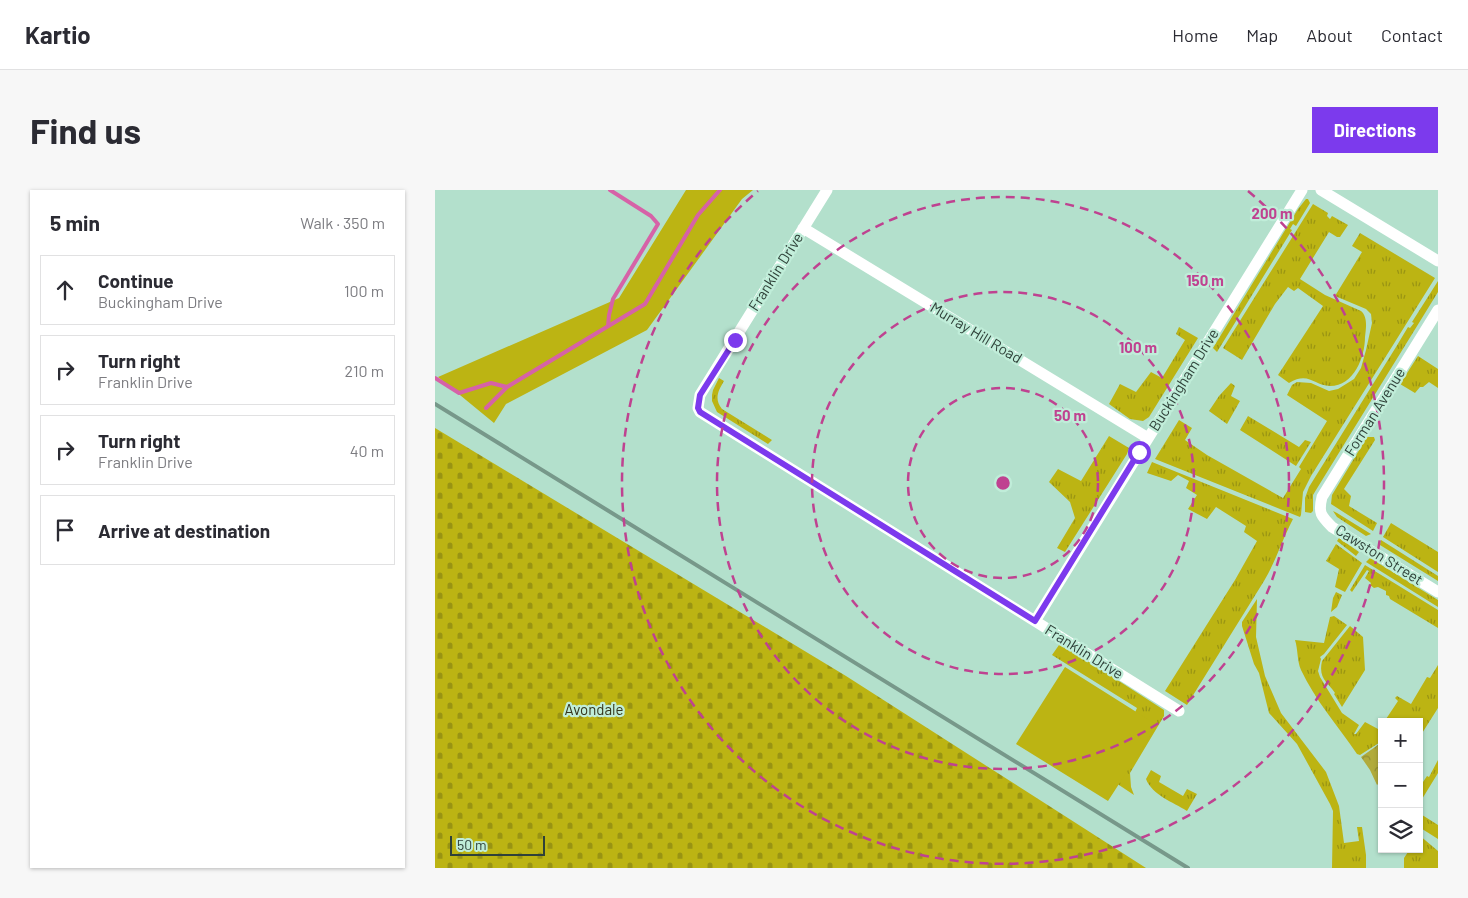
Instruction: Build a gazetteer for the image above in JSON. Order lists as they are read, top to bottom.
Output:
{
  "streets": {
    "street": [
      "Franklin Drive",
      "Murray Hill Road",
      "Buckingham Drive",
      "Forman Avenue",
      "Cawston Street"
    ]
  },
  "crossings": [
    ["Franklin Drive", "Murray Hill Road"],
    ["Franklin Drive", "Buckingham Drive"],
    ["Murray Hill Road", "Buckingham Drive"],
    ["Forman Avenue", "Cawston Street"]
  ],
  "parks": ["Avondale"],
  "scale_bar": "50 m",
  "page": {
    "header": "Kartio",
    "nav": [
      "Home",
      "Map",
      "About",
      "Contact"
    ],
    "buttons": "Directions",
    "title": "Find us",
    "heading": ["5 min", "Walk · 350 m"],
    "list": [
      ["Continue", "Buckingham Drive", "100 m"],
      ["Turn right", "Franklin Drive", "210 m"],
      ["Turn right", "Franklin Drive", "40 m"],
      "Arrive at destination"
    ],
    "map_buttons": ["+", "−"],
    "scale": "50 m"
  },
  "rings": [
    "200 m",
    "150 m",
    "100 m",
    "50 m"
  ]
}
